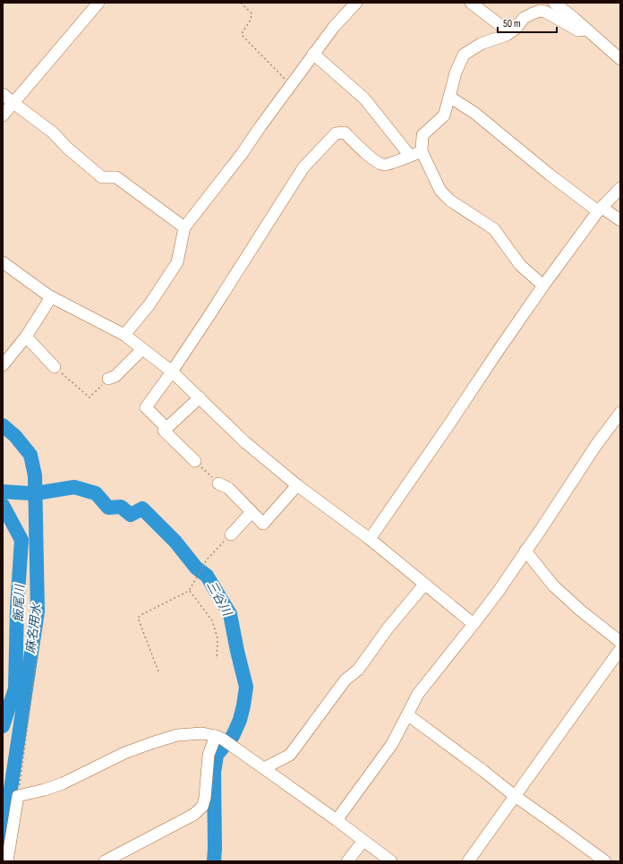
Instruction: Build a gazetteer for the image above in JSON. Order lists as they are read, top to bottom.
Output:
{
  "water": ["三谷川", "飯尾川", "麻名用水"],
  "scale_bar": "50 m"
}
